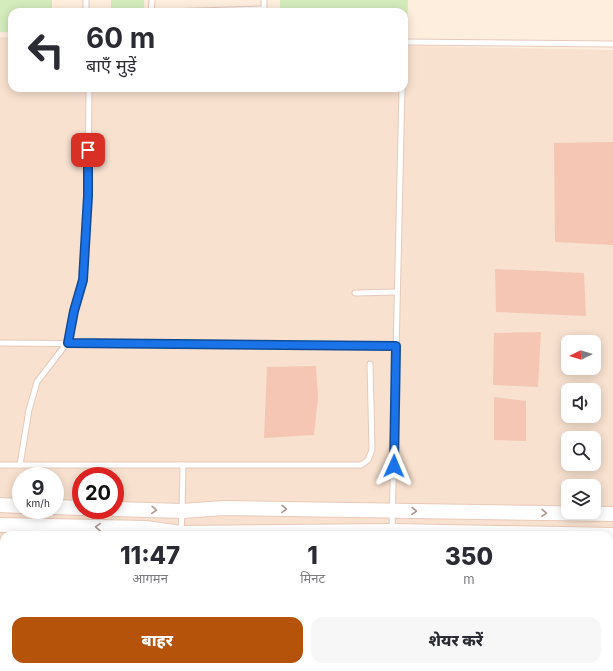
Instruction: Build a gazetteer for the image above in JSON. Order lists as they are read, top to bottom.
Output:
{
  "north": "left",
  "page": {
    "turn": ["60 m", "बाएँ मुड़ें"],
    "speed": "9 km/h",
    "limit": "20",
    "eta": [
      "11:47",
      "आगमन",
      "1",
      "मिनट",
      "350",
      "m"
    ],
    "buttons": ["बाहर", "शेयर करें"]
  }
}
